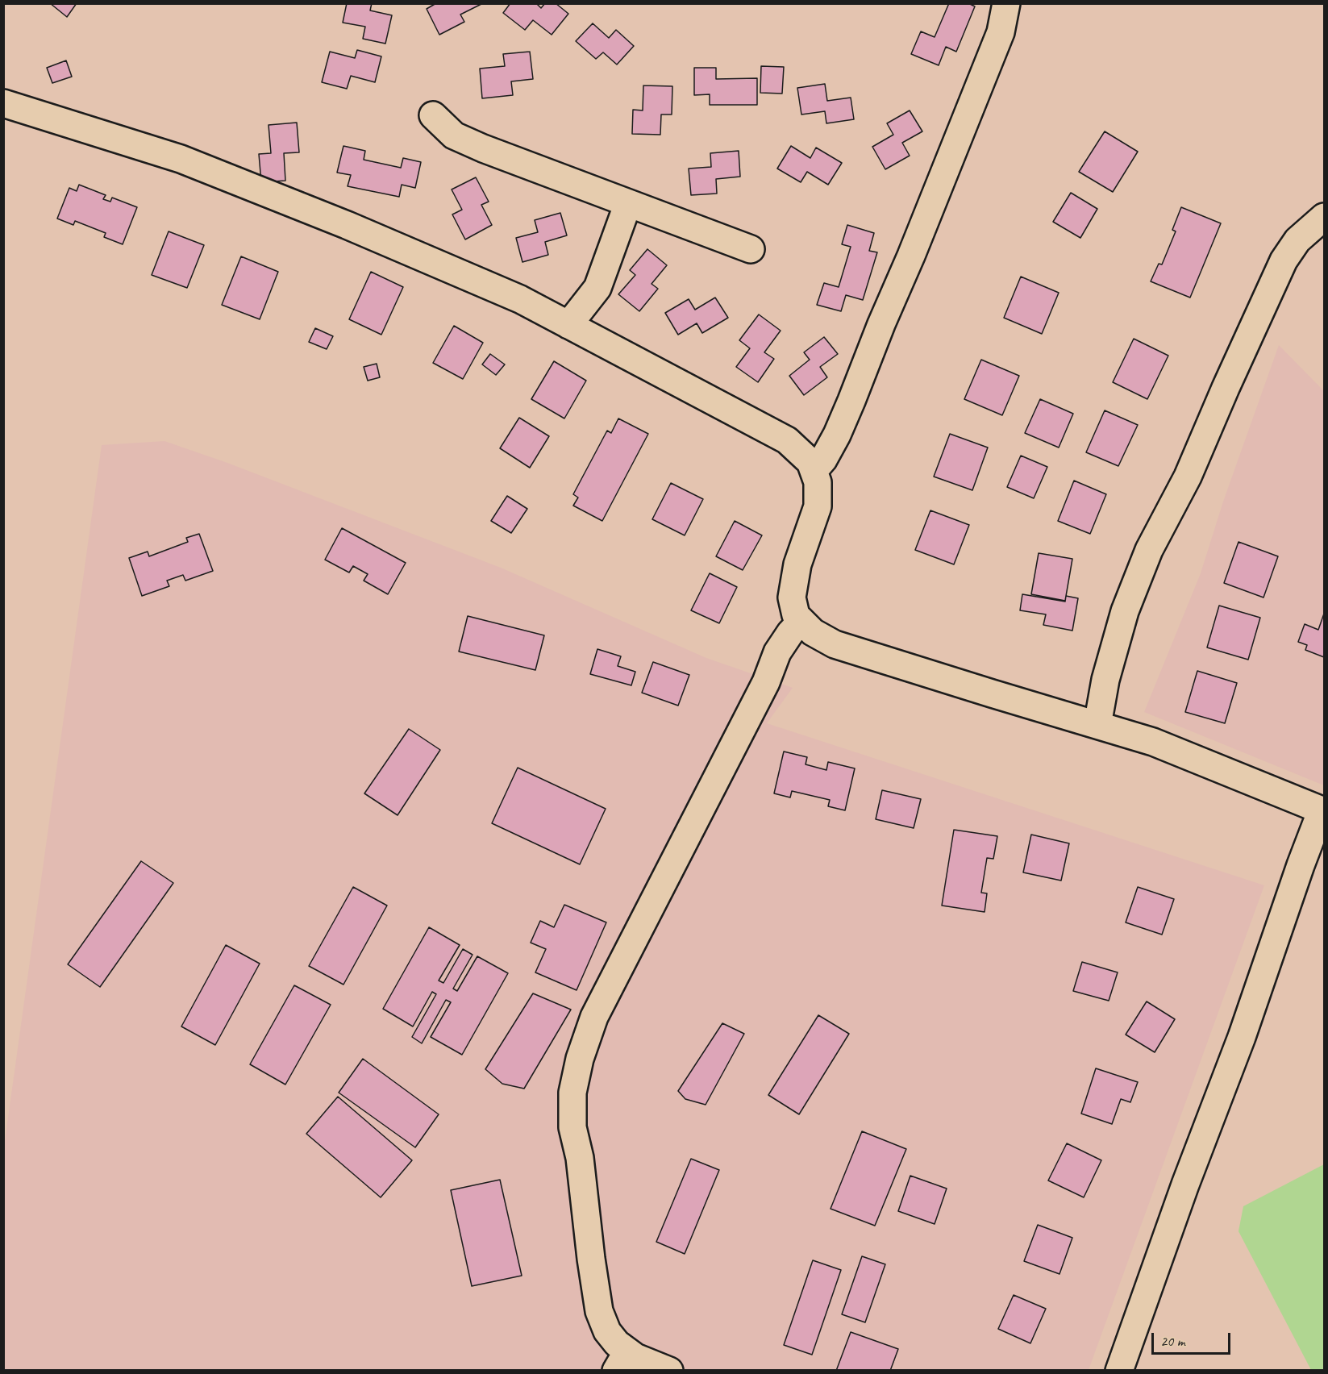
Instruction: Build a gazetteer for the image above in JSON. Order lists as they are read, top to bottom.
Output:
{
  "scale_bar": "20 m"
}
